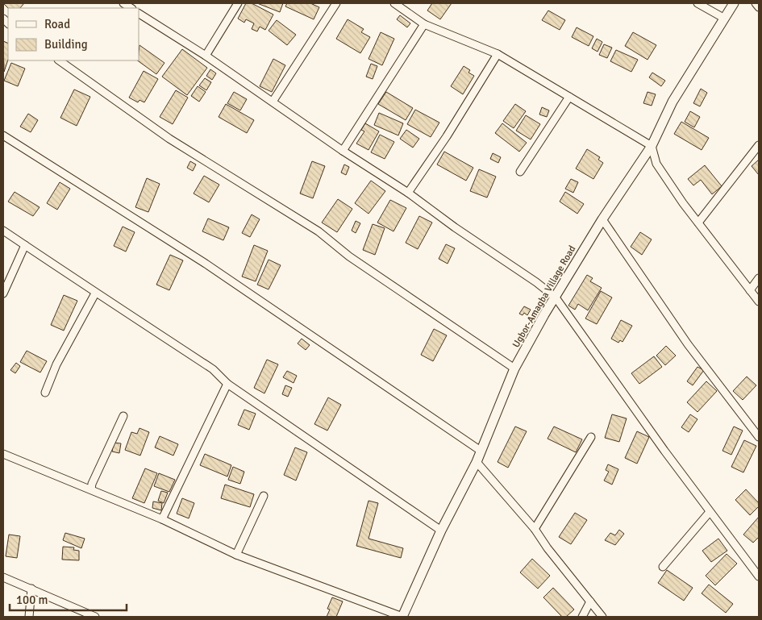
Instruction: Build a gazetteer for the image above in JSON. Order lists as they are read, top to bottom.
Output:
{
  "streets": {
    "street": ["Ugbor-Amagba Village Road"]
  },
  "legend": ["Road", "Building"],
  "scale_bar": "100 m"
}
